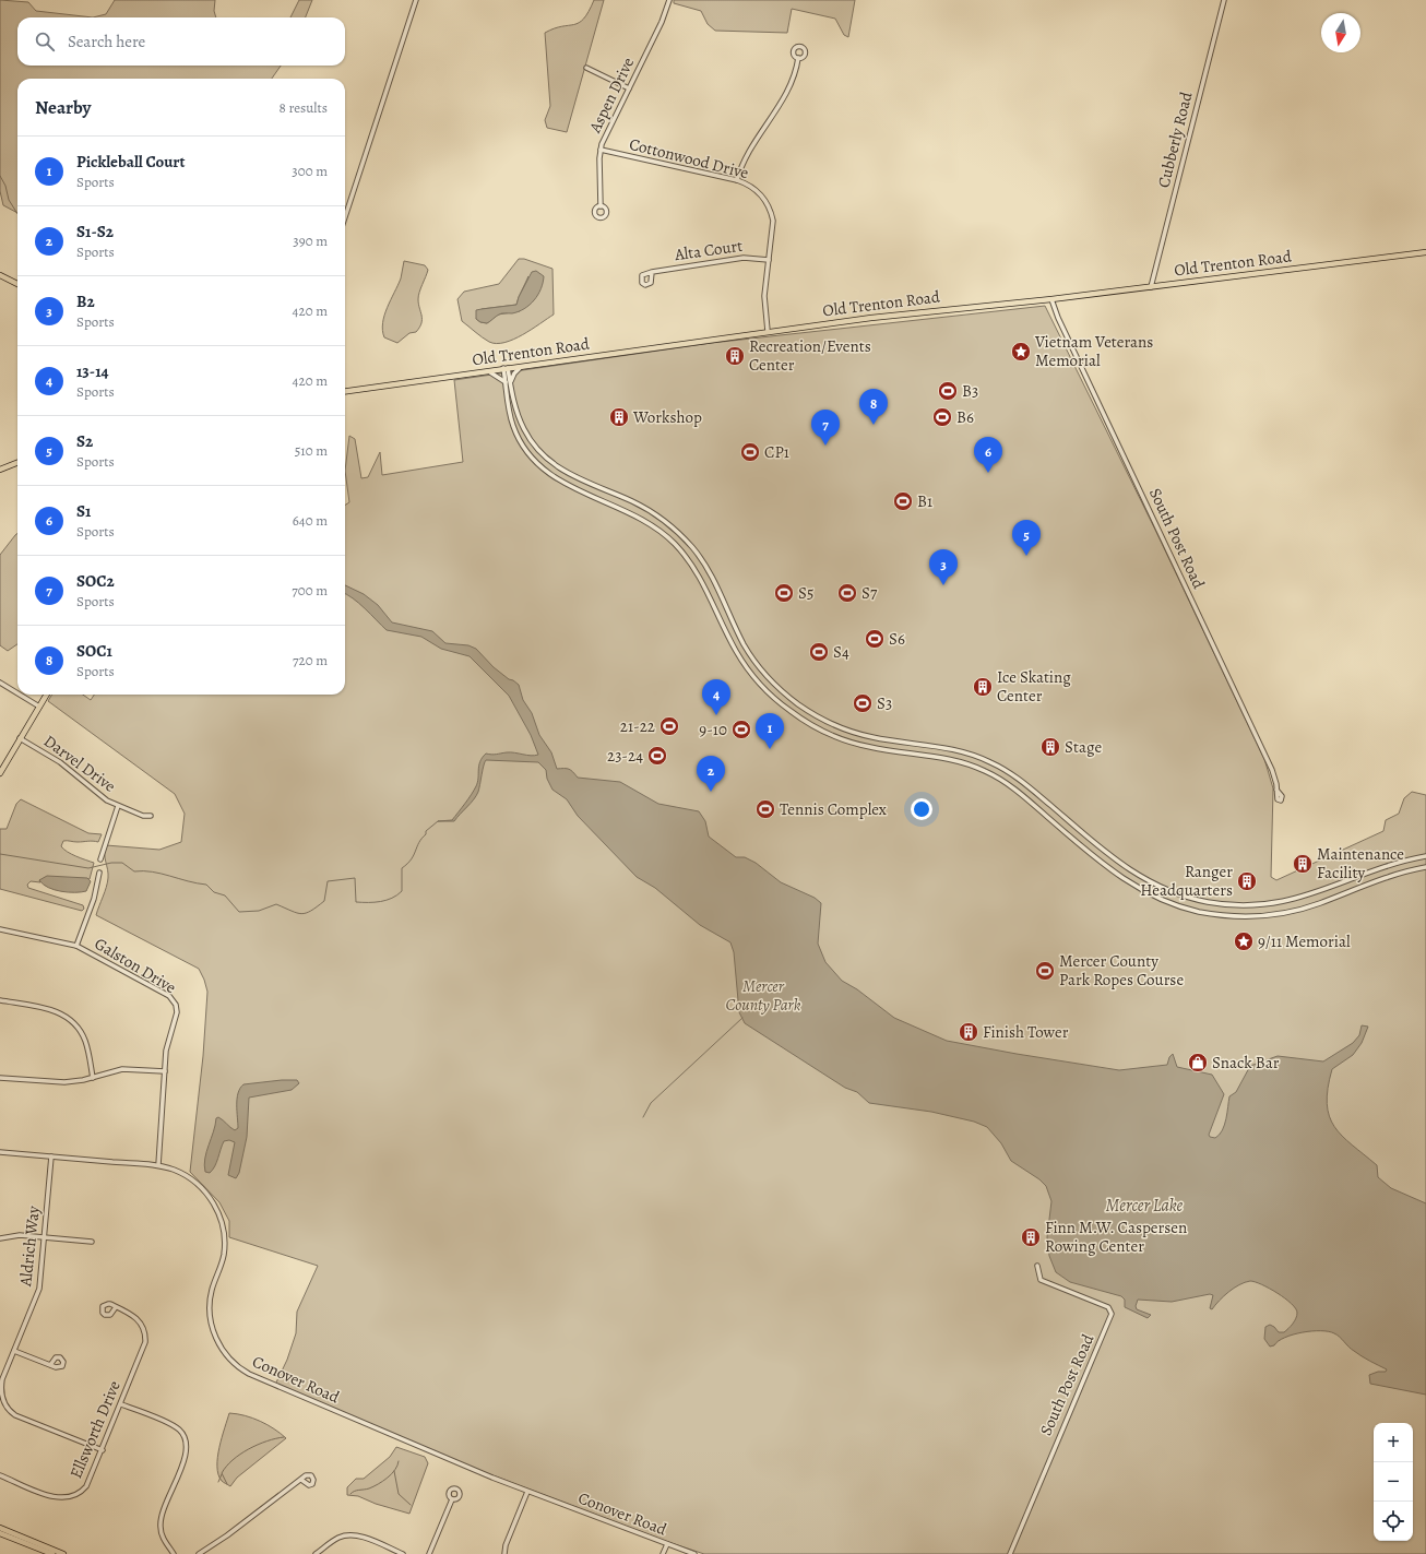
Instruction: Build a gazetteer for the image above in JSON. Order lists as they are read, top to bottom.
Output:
{
  "streets": {
    "main road": ["Old Trenton Road"],
    "street": [
      "Aspen Drive",
      "Cubberly Road",
      "Cottonwood Drive",
      "Alta Court",
      "South Post Road",
      "Darvel Drive",
      "Galston Drive",
      "Aldrich Way",
      "Conover Road",
      "Ellsworth Drive"
    ]
  },
  "crossings": [
    ["Aspen Drive", "Cottonwood Drive"],
    ["Cubberly Road", "Old Trenton Road"],
    ["Cottonwood Drive", "Alta Court"],
    ["Cottonwood Drive", "Old Trenton Road"],
    ["Old Trenton Road", "South Post Road"],
    ["Galston Drive", "Conover Road"],
    ["Aldrich Way", "Conover Road"],
    ["Aldrich Way", "Ellsworth Drive"]
  ],
  "water": ["Mercer Lake"],
  "parks": ["Mercer County Park"],
  "places": {
    "place": ["Vietnam Veterans Memorial", "9/11 Memorial"],
    "building": [
      "Recreation/Events Center",
      "Workshop",
      "Ice Skating Center",
      "Stage",
      "Maintenance Facility",
      "Ranger Headquarters",
      "Finish Tower",
      "Finn M.W. Caspersen Rowing Center"
    ],
    "sports": [
      "B3",
      "B6",
      "CP1",
      "B1",
      "S5",
      "S7",
      "S6",
      "S4",
      "S3",
      "21-22",
      "9-10",
      "23-24",
      "Tennis Complex",
      "Mercer County Park Ropes Course"
    ],
    "shop": ["Snack Bar"]
  },
  "north": "bottom",
  "page": {
    "search": "Search here",
    "heading": ["Nearby", "8 results"],
    "list": [
      {
        "mark": "1",
        "name": "Pickleball Court",
        "note": "Sports",
        "value": "300 m"
      },
      {
        "mark": "2",
        "name": "S1-S2",
        "note": "Sports",
        "value": "390 m"
      },
      {
        "mark": "3",
        "name": "B2",
        "note": "Sports",
        "value": "420 m"
      },
      {
        "mark": "4",
        "name": "13-14",
        "note": "Sports",
        "value": "420 m"
      },
      {
        "mark": "5",
        "name": "S2",
        "note": "Sports",
        "value": "510 m"
      },
      {
        "mark": "6",
        "name": "S1",
        "note": "Sports",
        "value": "640 m"
      },
      {
        "mark": "7",
        "name": "SOC2",
        "note": "Sports",
        "value": "700 m"
      },
      {
        "mark": "8",
        "name": "SOC1",
        "note": "Sports",
        "value": "720 m"
      }
    ],
    "pins": [
      "8",
      "7",
      "6",
      "5",
      "3",
      "4",
      "1",
      "2"
    ],
    "map_buttons": ["+", "−"]
  }
}
